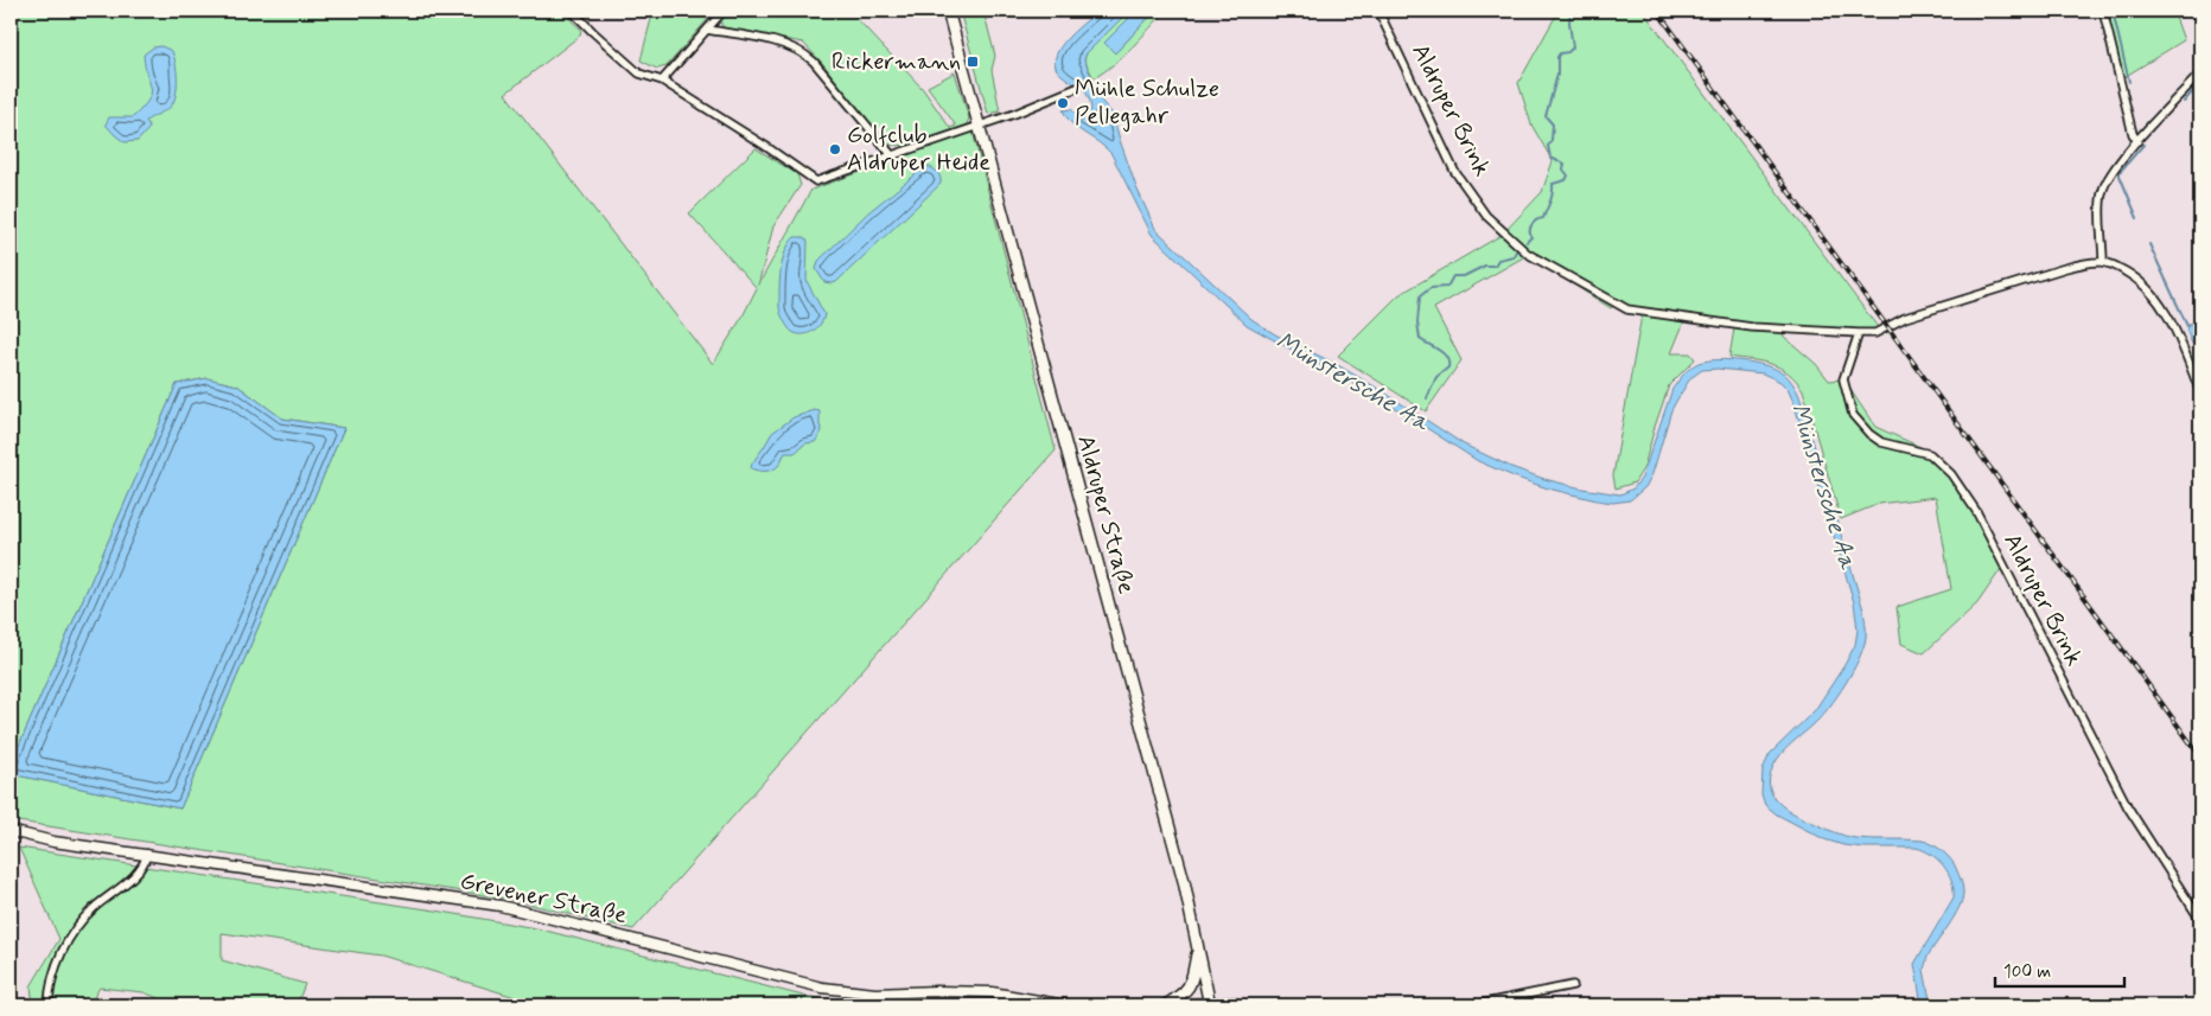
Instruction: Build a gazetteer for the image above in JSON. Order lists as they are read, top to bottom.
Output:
{
  "streets": {
    "main road": ["Aldruper Straße"],
    "street": ["Aldruper Brink", "Grevener Straße"]
  },
  "water": ["Münstersche Aa"],
  "places": {
    "transit": ["Rickermann"],
    "other": ["Mühle Schulze Pellegahr", "Golfclub Aldruper Heide"]
  },
  "scale_bar": "100 m"
}
